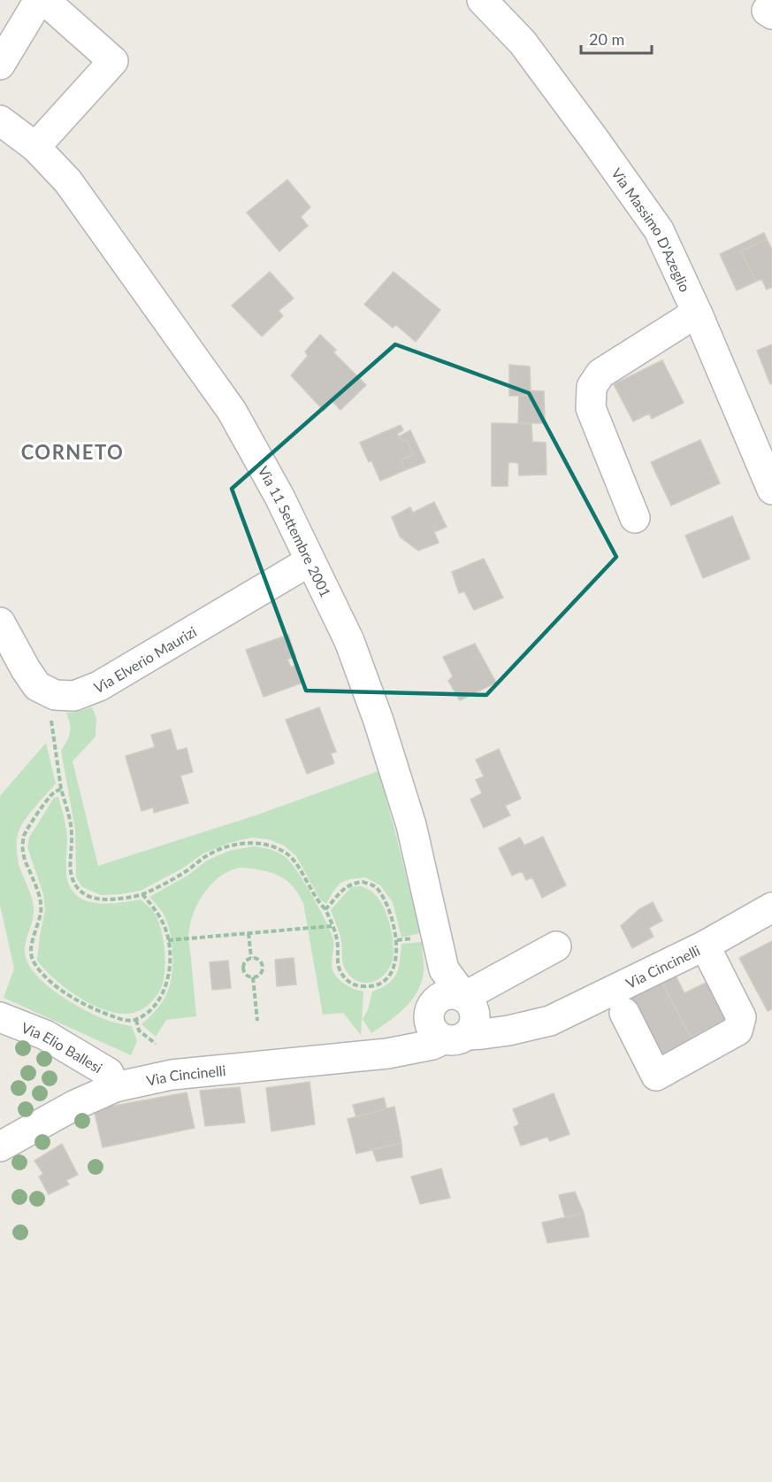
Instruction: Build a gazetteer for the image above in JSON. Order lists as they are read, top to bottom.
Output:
{
  "streets": {
    "street": [
      "Via Massimo D'Azeglio",
      "Via 11 Settembre 2001",
      "Via Elverio Maurizi",
      "Via Cincinelli",
      "Via Elio Ballesi"
    ]
  },
  "crossings": [
    ["Via 11 Settembre 2001", "Via Elverio Maurizi"],
    ["Via 11 Settembre 2001", "Via Cincinelli"],
    ["Via Cincinelli", "Via Elio Ballesi"]
  ],
  "districts": ["CORNETO"],
  "scale_bar": "20 m"
}
